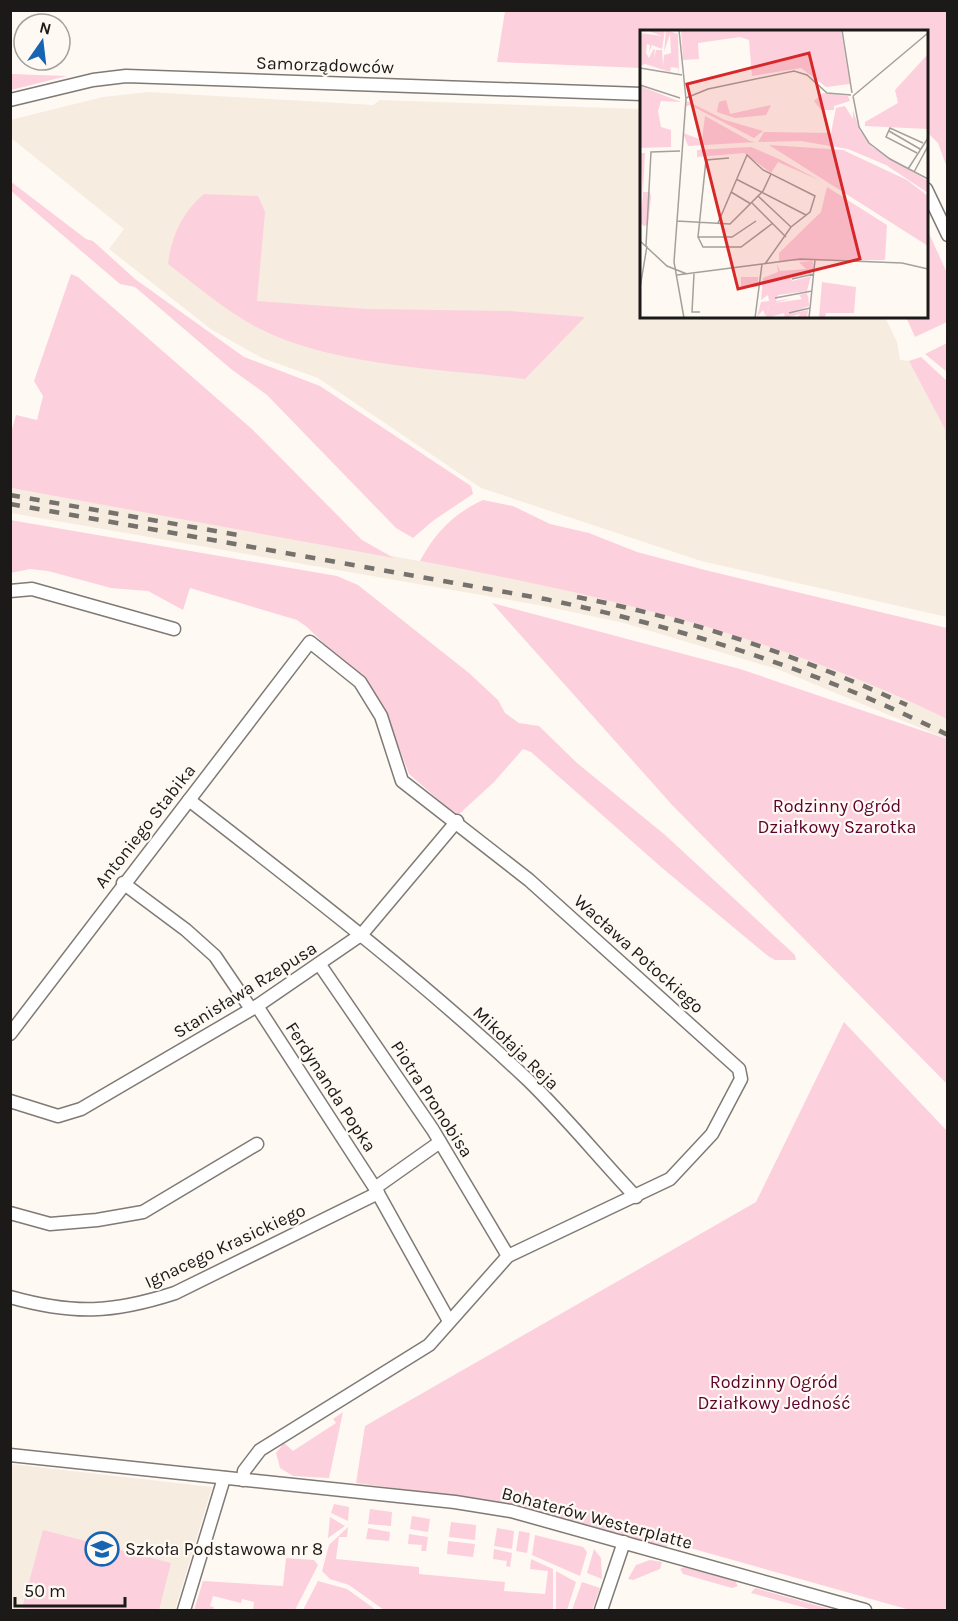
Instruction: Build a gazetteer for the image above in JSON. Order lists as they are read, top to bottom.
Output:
{
  "streets": {
    "street": [
      "Samorządowców",
      "Antoniego Stabika",
      "Wacława Potockiego",
      "Stanisława Rzepusa",
      "Mikołaja Reja",
      "Ferdynanda Popka",
      "Piotra Pronobisa",
      "Ignacego Krasickiego",
      "Bohaterów Westerplatte"
    ]
  },
  "crossings": [
    ["Antoniego Stabika", "Wacława Potockiego"],
    ["Antoniego Stabika", "Mikołaja Reja"],
    ["Antoniego Stabika", "Ferdynanda Popka"],
    ["Wacława Potockiego", "Stanisława Rzepusa"],
    ["Wacława Potockiego", "Mikołaja Reja"],
    ["Wacława Potockiego", "Piotra Pronobisa"],
    ["Stanisława Rzepusa", "Mikołaja Reja"],
    ["Stanisława Rzepusa", "Ferdynanda Popka"],
    ["Stanisława Rzepusa", "Piotra Pronobisa"],
    ["Ferdynanda Popka", "Ignacego Krasickiego"],
    ["Piotra Pronobisa", "Ignacego Krasickiego"]
  ],
  "parks": ["Rodzinny Ogród Działkowy Szarotka", "Rodzinny Ogród Działkowy Jedność"],
  "places": {
    "school or university": ["Szkoła Podstawowa nr 8"]
  },
  "scale_bar": "50 m",
  "north": "top"
}
